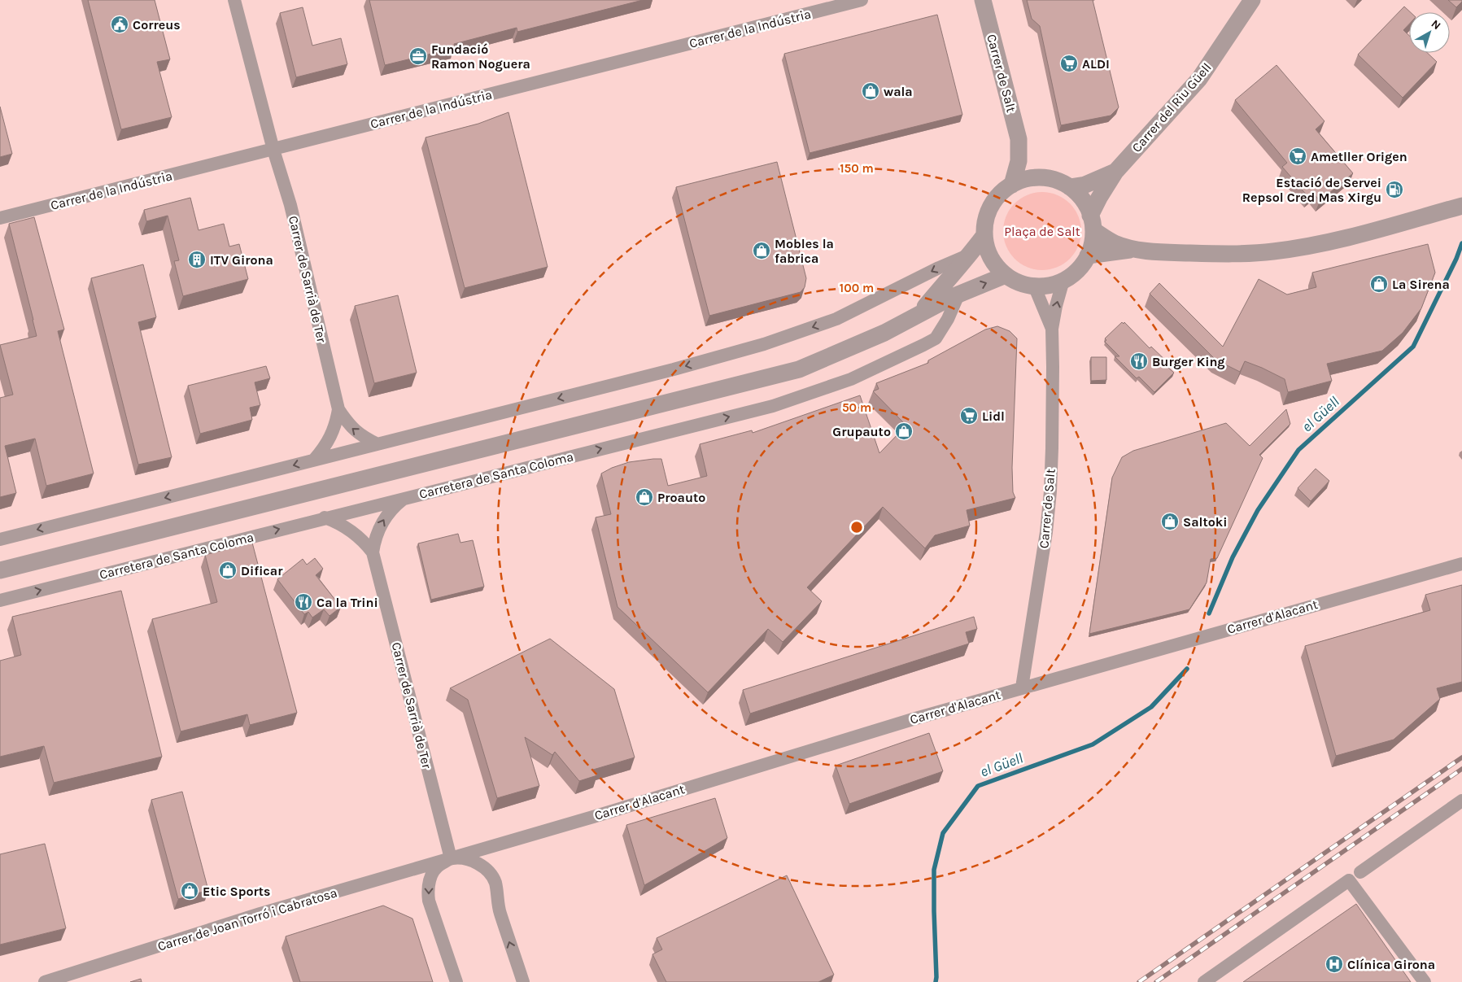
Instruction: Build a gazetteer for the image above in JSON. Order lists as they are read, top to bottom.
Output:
{
  "streets": {
    "street": [
      "Carrer de la Indústria",
      "Carrer de Salt",
      "Carrer del Riu Güell",
      "Carrer de Sarrià de Ter",
      "Carretera de Santa Coloma",
      "Carrer d'Alacant",
      "Carrer de Joan Torró i Cabratosa"
    ]
  },
  "crossings": [
    ["Carrer de la Indústria", "Carrer de Sarrià de Ter"],
    ["Carrer de Salt", "Carrer del Riu Güell"],
    ["Carrer de Salt", "Carrer d'Alacant"],
    ["Carrer de Sarrià de Ter", "Carretera de Santa Coloma"],
    ["Carrer de Sarrià de Ter", "Carrer d'Alacant"],
    ["Carrer de Sarrià de Ter", "Carrer de Joan Torró i Cabratosa"],
    ["Carrer d'Alacant", "Carrer de Joan Torró i Cabratosa"]
  ],
  "water": ["el Güell"],
  "parks": ["Plaça de Salt"],
  "places": {
    "public building": ["Correus"],
    "office": ["Fundació Ramon Noguera"],
    "supermarket": ["ALDI", "Ametller Origen", "Lidl"],
    "shop": [
      "wala",
      "Mobles la fabrica",
      "La Sirena",
      "Grupauto",
      "Proauto",
      "Saltoki",
      "Dificar",
      "Etic Sports"
    ],
    "fuel station": ["Estació de Servei Repsol Cred Mas Xirgu"],
    "building": ["ITV Girona"],
    "restaurant": ["Burger King", "Ca la Trini"],
    "hospital": ["Clínica Girona"]
  },
  "north": "top right",
  "rings": ["150 m", "100 m", "50 m"]
}
